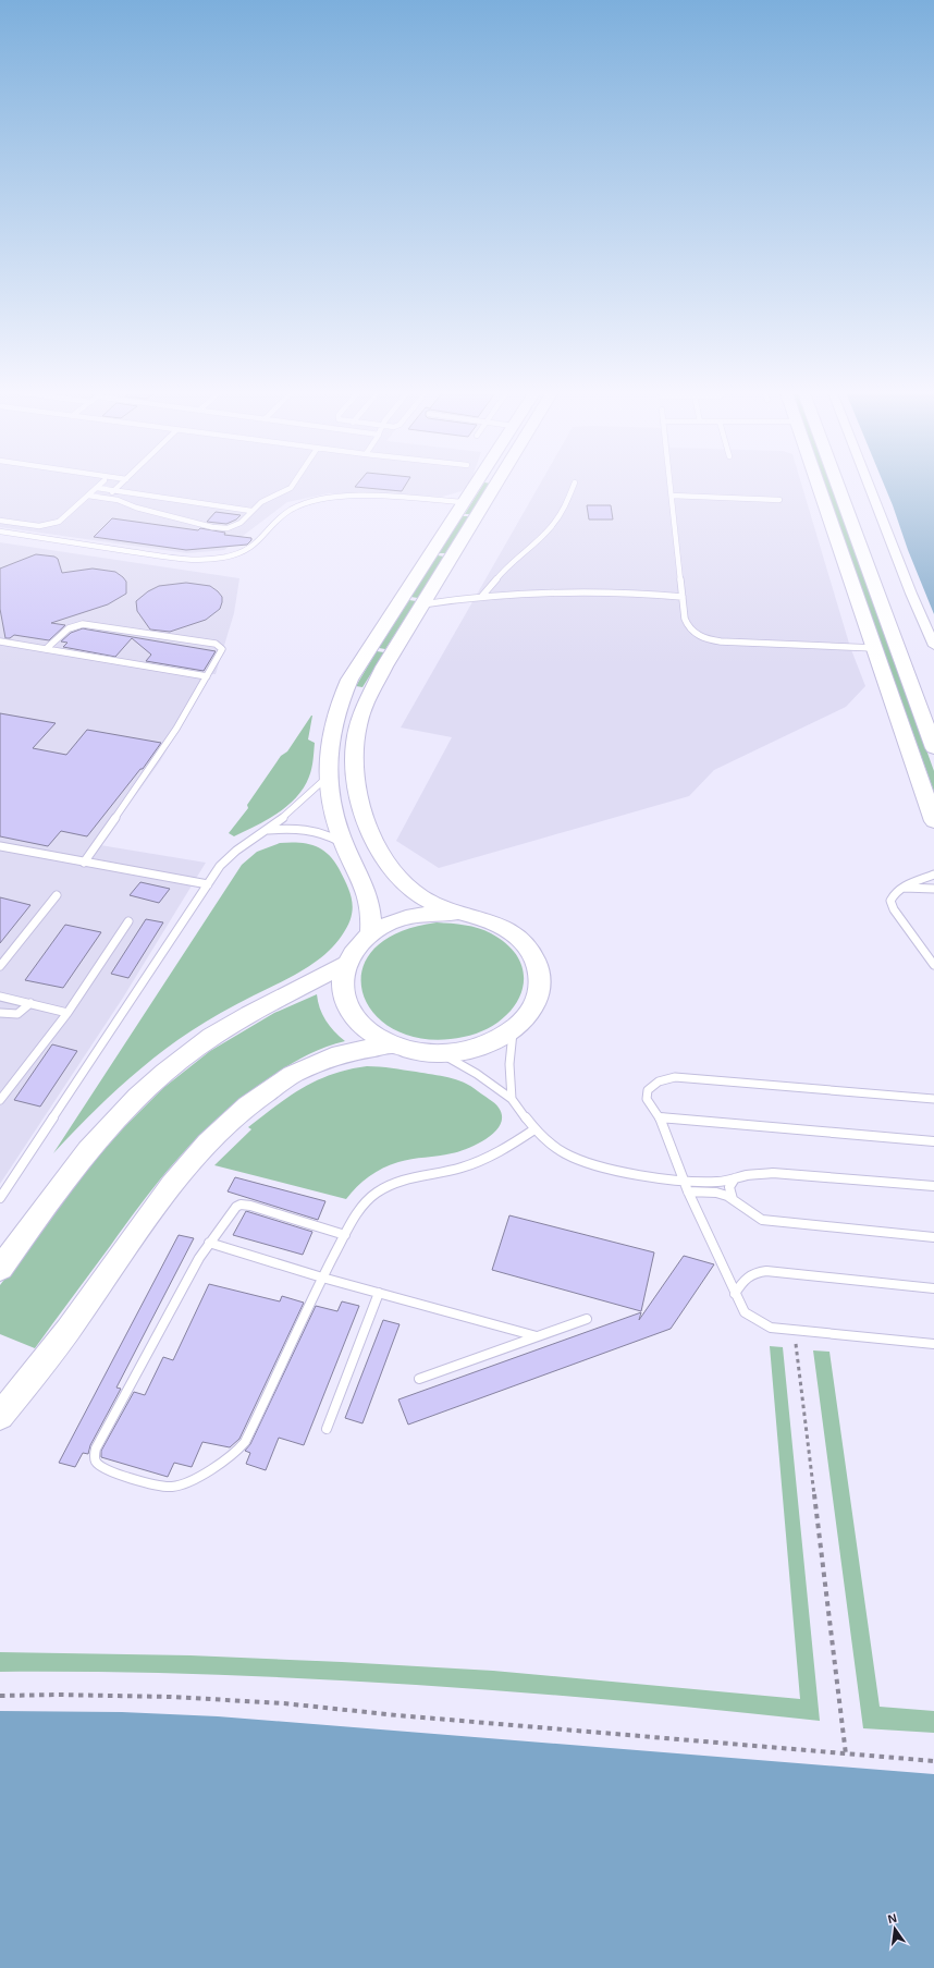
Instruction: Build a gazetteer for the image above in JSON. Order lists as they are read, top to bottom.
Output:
{
  "north": "top"
}
